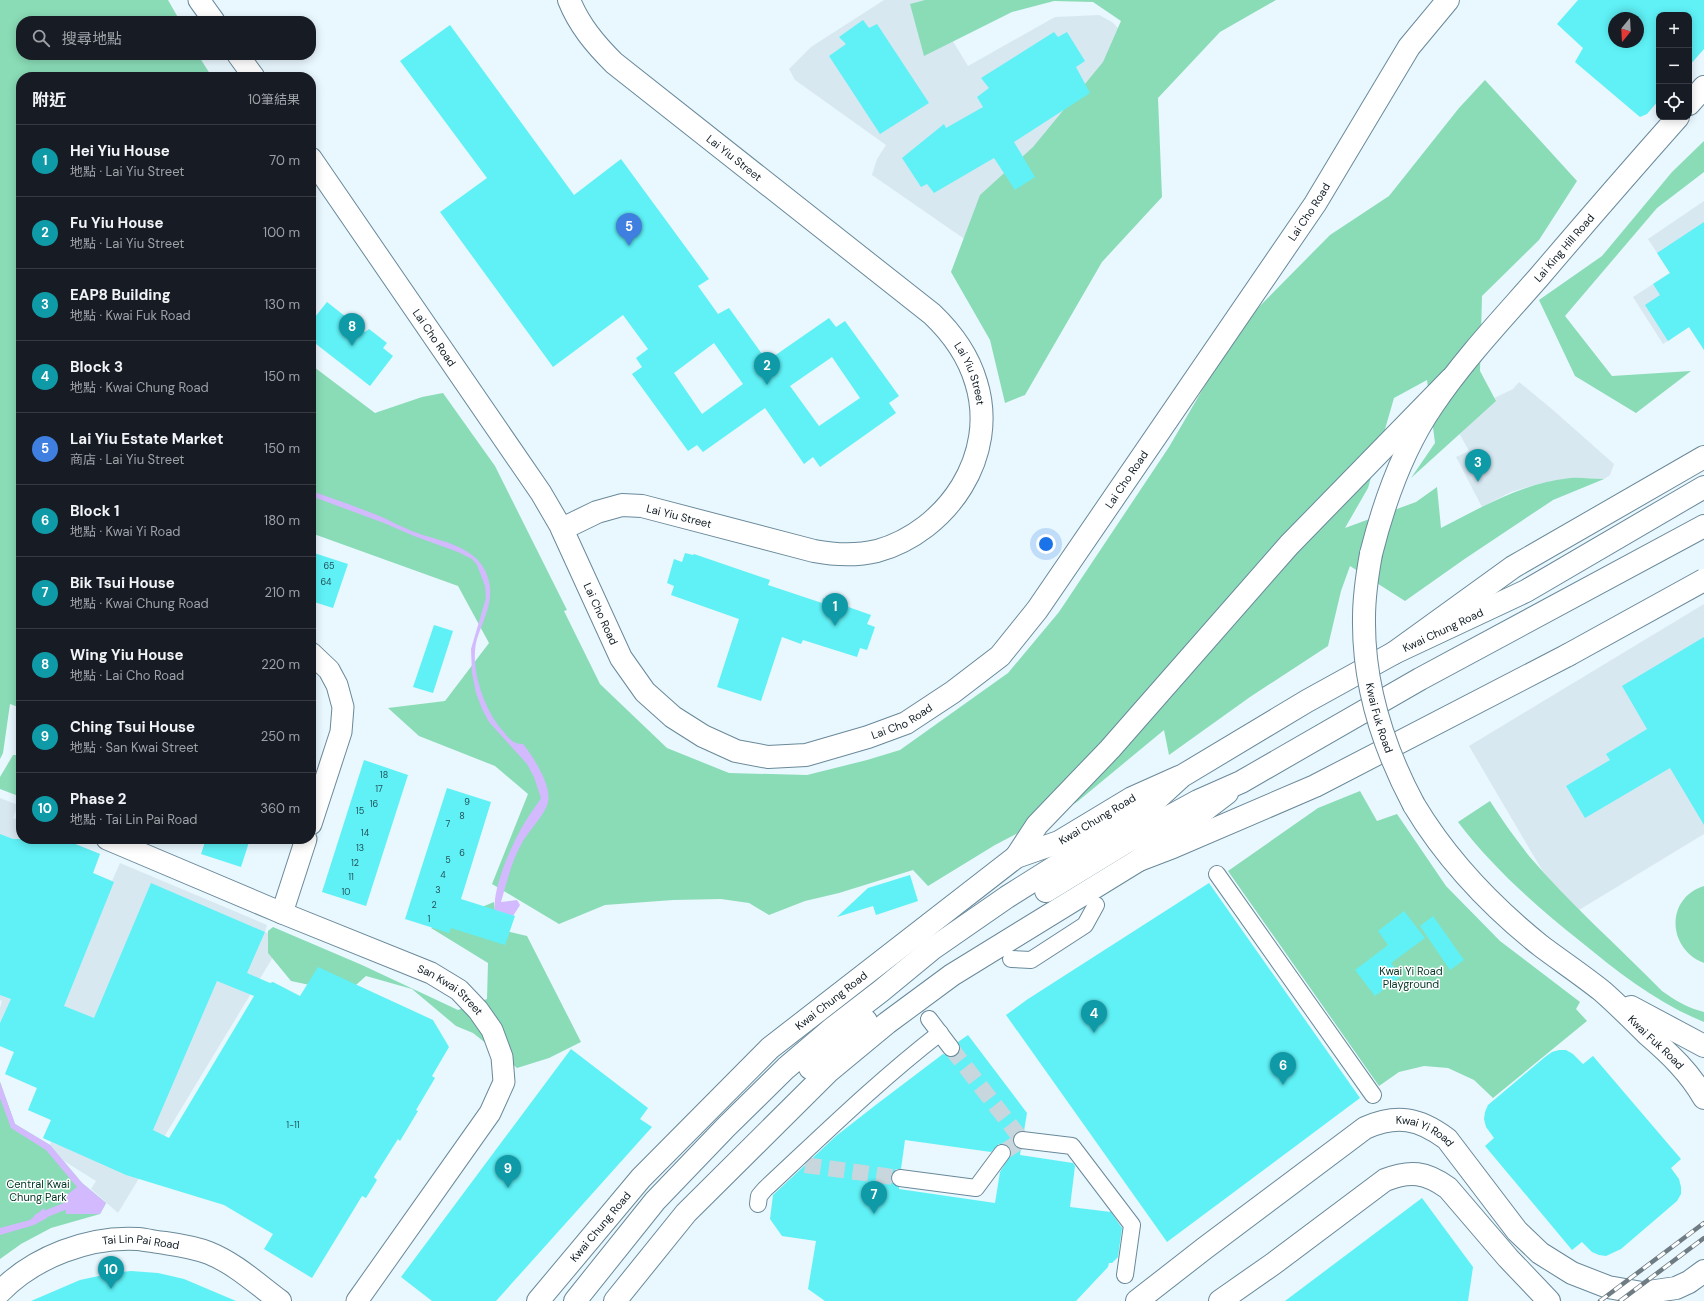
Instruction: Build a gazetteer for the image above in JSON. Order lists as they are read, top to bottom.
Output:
{
  "streets": {
    "main road": [
      "Lai Yiu Street",
      "Lai Cho Road",
      "Lai King Hill Road",
      "Kwai Chung Road",
      "Kwai Fuk Road",
      "Kwai Yi Road",
      "Tai Lin Pai Road"
    ],
    "street": ["San Kwai Street"]
  },
  "crossings": [
    ["Lai Yiu Street", "Lai Cho Road"],
    ["Lai King Hill Road", "Kwai Fuk Road"]
  ],
  "parks": ["Kwai Yi Road Playground", "Central Kwai Chung Park"],
  "house_numbers": [
    "65",
    "64",
    "18",
    "17",
    "9",
    "16",
    "15",
    "8",
    "7",
    "14",
    "13",
    "6",
    "5",
    "12",
    "4",
    "11",
    "3",
    "10",
    "2",
    "1",
    "1-11"
  ],
  "north": "bottom",
  "page": {
    "map_buttons": ["+", "−"],
    "search": "搜尋地點",
    "heading": ["附近", "10筆結果"],
    "list": [
      {
        "mark": "1",
        "name": "Hei Yiu House",
        "note": "地點 · Lai Yiu Street",
        "value": "70 m"
      },
      {
        "mark": "2",
        "name": "Fu Yiu House",
        "note": "地點 · Lai Yiu Street",
        "value": "100 m"
      },
      {
        "mark": "3",
        "name": "EAP8 Building",
        "note": "地點 · Kwai Fuk Road",
        "value": "130 m"
      },
      {
        "mark": "4",
        "name": "Block 3",
        "note": "地點 · Kwai Chung Road",
        "value": "150 m"
      },
      {
        "mark": "5",
        "name": "Lai Yiu Estate Market",
        "note": "商店 · Lai Yiu Street",
        "value": "150 m"
      },
      {
        "mark": "6",
        "name": "Block 1",
        "note": "地點 · Kwai Yi Road",
        "value": "180 m"
      },
      {
        "mark": "7",
        "name": "Bik Tsui House",
        "note": "地點 · Kwai Chung Road",
        "value": "210 m"
      },
      {
        "mark": "8",
        "name": "Wing Yiu House",
        "note": "地點 · Lai Cho Road",
        "value": "220 m"
      },
      {
        "mark": "9",
        "name": "Ching Tsui House",
        "note": "地點 · San Kwai Street",
        "value": "250 m"
      },
      {
        "mark": "10",
        "name": "Phase 2",
        "note": "地點 · Tai Lin Pai Road",
        "value": "360 m"
      }
    ],
    "pins": [
      "5",
      "8",
      "2",
      "3",
      "1",
      "4",
      "6",
      "9",
      "7",
      "10"
    ]
  }
}
